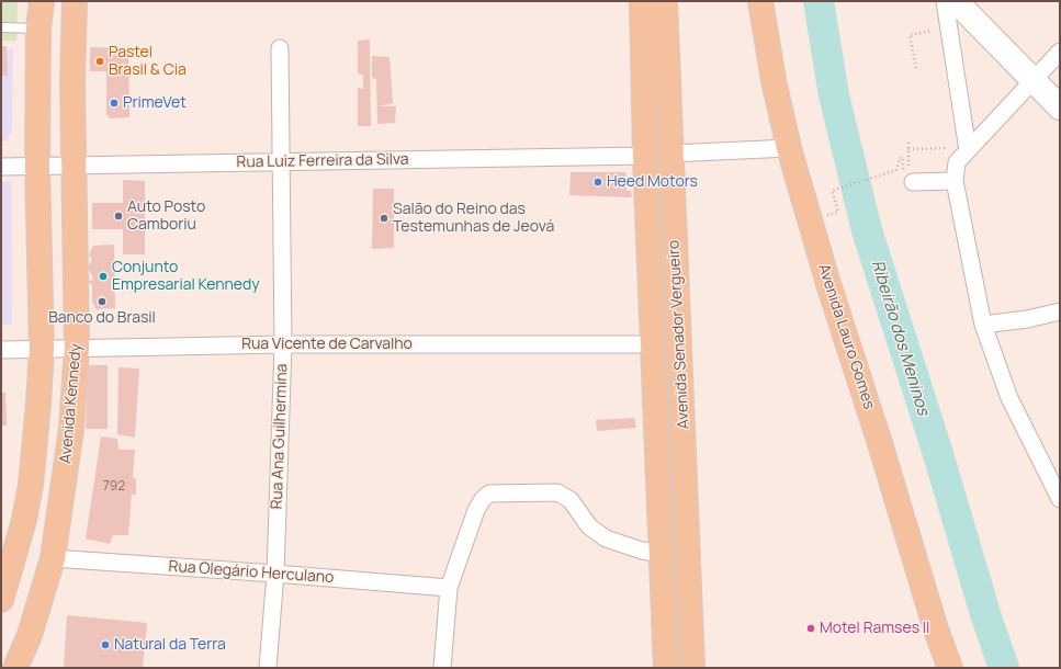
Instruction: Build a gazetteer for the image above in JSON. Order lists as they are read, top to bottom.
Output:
{
  "streets": {
    "main road": ["Avenida Senador Vergueiro", "Avenida Lauro Gomes", "Avenida Kennedy"],
    "street": [
      "Rua Luiz Ferreira da Silva",
      "Rua Vicente de Carvalho",
      "Rua Ana Guilhermina",
      "Rua Olegário Herculano"
    ]
  },
  "crossings": [
    ["Rua Luiz Ferreira da Silva", "Avenida Senador Vergueiro"],
    ["Rua Luiz Ferreira da Silva", "Avenida Kennedy"],
    ["Rua Luiz Ferreira da Silva", "Rua Ana Guilhermina"],
    ["Avenida Senador Vergueiro", "Rua Vicente de Carvalho"],
    ["Rua Vicente de Carvalho", "Avenida Kennedy"],
    ["Rua Vicente de Carvalho", "Rua Ana Guilhermina"],
    ["Avenida Kennedy", "Rua Olegário Herculano"],
    ["Rua Ana Guilhermina", "Rua Olegário Herculano"]
  ],
  "water": ["Ribeirão dos Meninos"],
  "places": [
    "Pastel Brasil & Cia",
    "PrimeVet",
    "Heed Motors",
    "Auto Posto Camboriu",
    "Salão do Reino das Testemunhas de Jeová",
    "Conjunto Empresarial Kennedy",
    "Banco do Brasil",
    "Motel Ramses II",
    "Natural da Terra"
  ],
  "house_numbers": ["792"]
}
